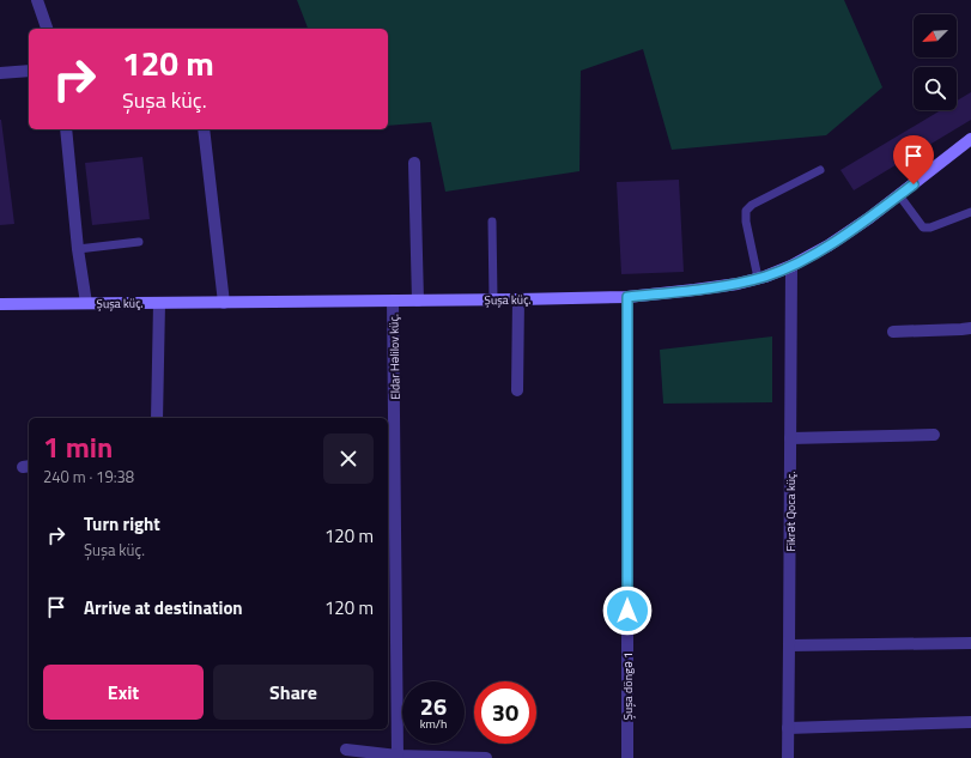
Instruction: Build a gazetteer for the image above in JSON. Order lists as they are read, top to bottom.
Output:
{
  "streets": {
    "street": [
      "Şuşa küç.",
      "Eldar Həlilov küç.",
      "Fikrət Qoca küç.",
      "Şuşa döngə 1"
    ]
  },
  "crossings": [
    ["Şuşa küç.", "Eldar Həlilov küç."],
    ["Şuşa küç.", "Fikrət Qoca küç."],
    ["Şuşa küç.", "Şuşa döngə 1"]
  ],
  "north": "bottom left",
  "page": {
    "turn": ["120 m", "Şuşa küç."],
    "heading": ["1 min", "240 m · 19:38"],
    "list": [
      {
        "name": "Turn right",
        "note": "Şuşa küç.",
        "value": "120 m"
      },
      {
        "name": "Arrive at destination",
        "value": "120 m"
      }
    ],
    "buttons": ["Exit", "Share"],
    "speed": "26 km/h",
    "limit": "30"
  }
}
